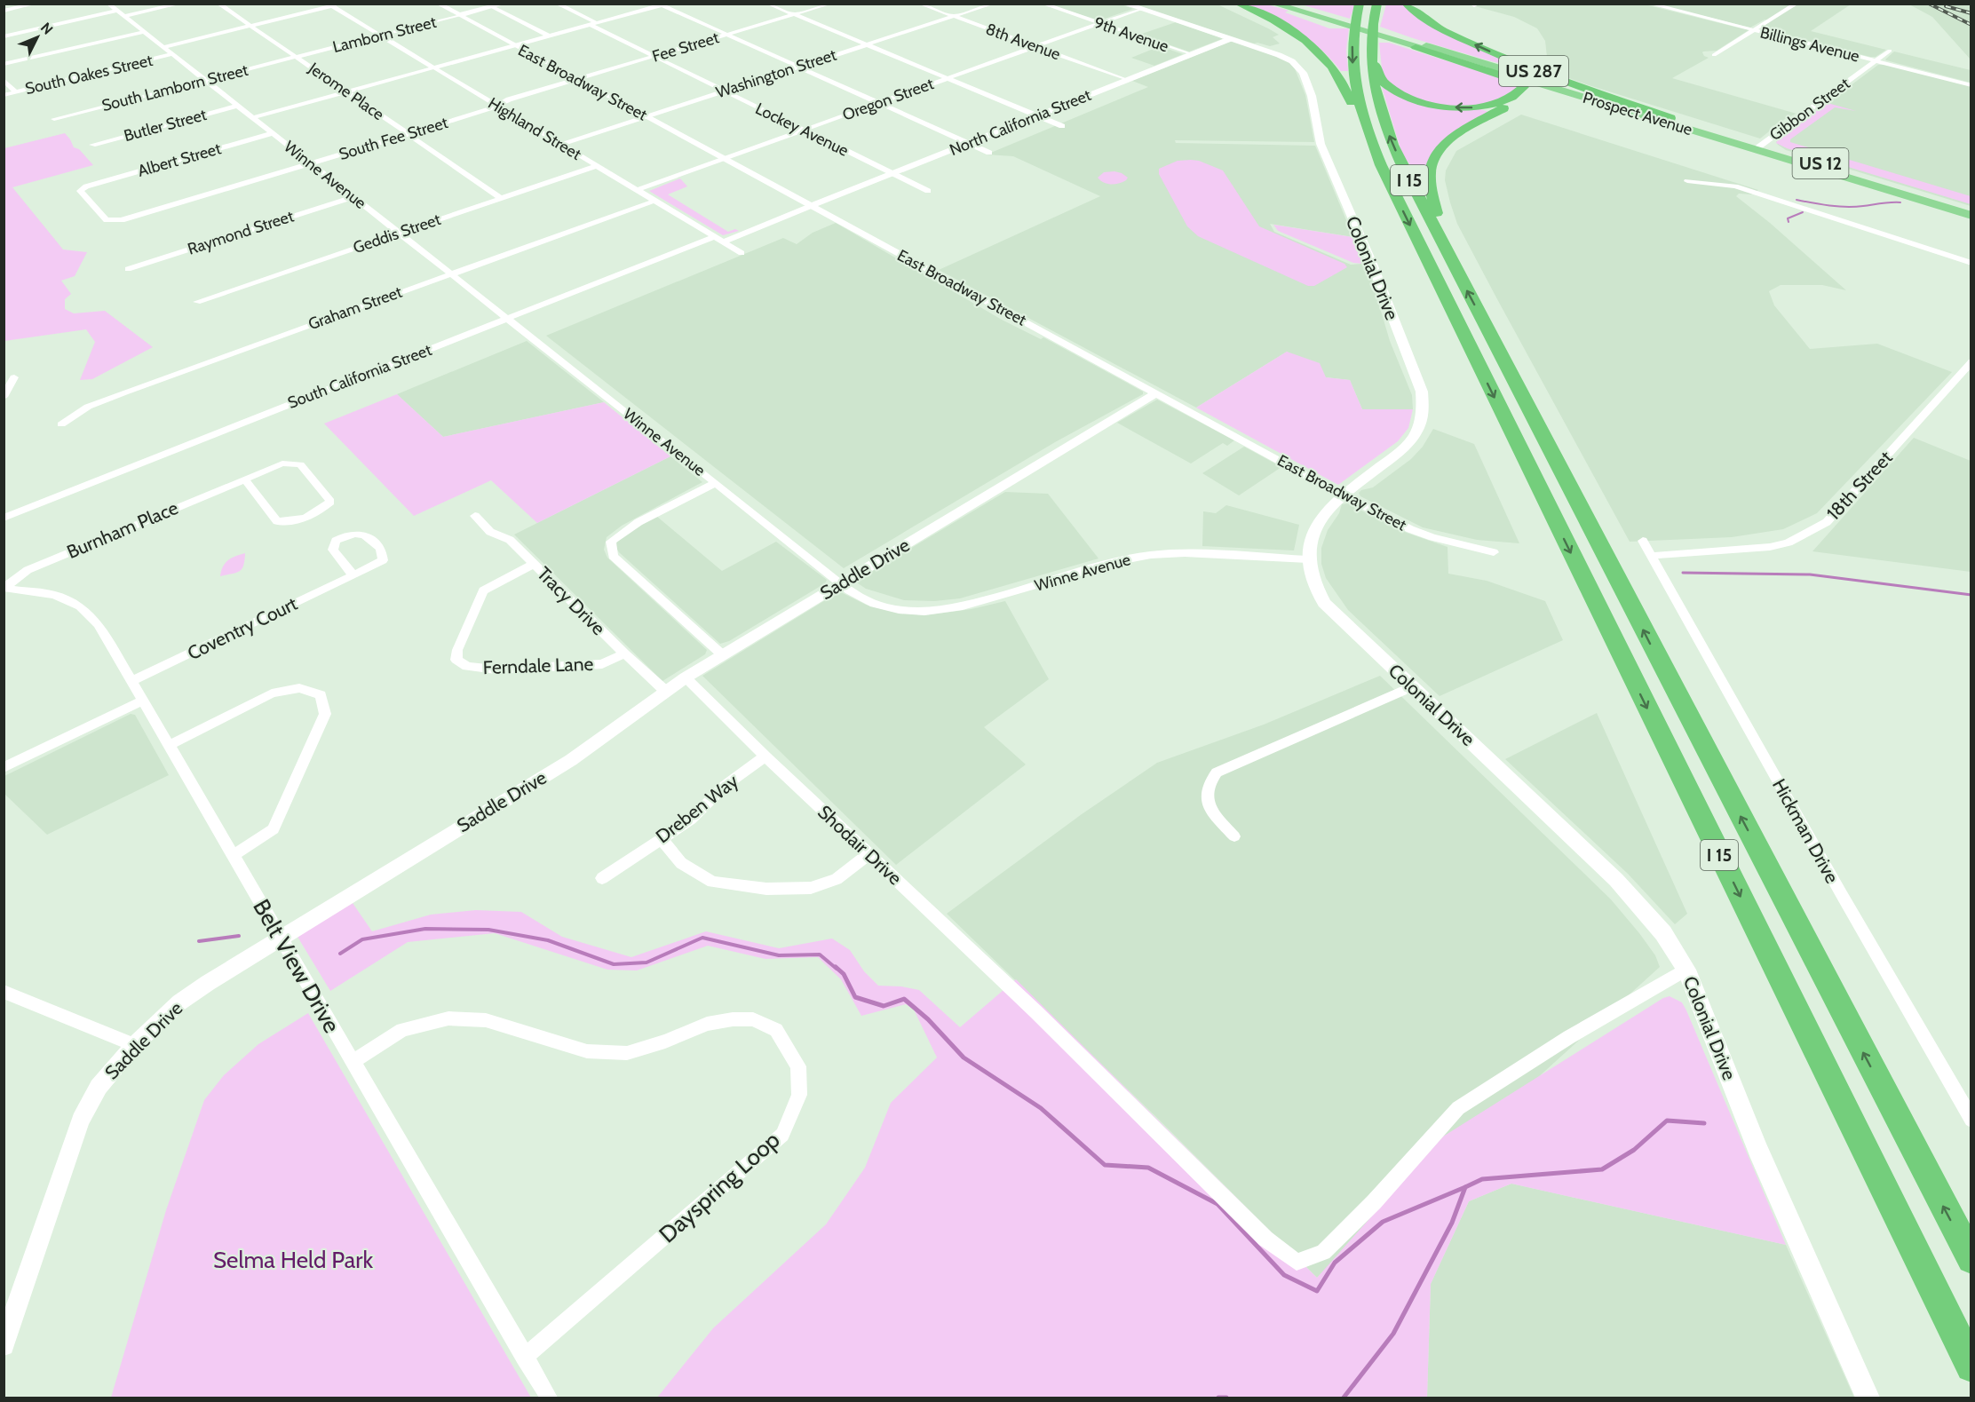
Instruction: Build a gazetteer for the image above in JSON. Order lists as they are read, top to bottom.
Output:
{
  "streets": {
    "highway": [
      "US 287",
      "Prospect Avenue",
      "US 12",
      "I 15"
    ],
    "main road": ["Colonial Drive"],
    "street": [
      "Lamborn Street",
      "9th Avenue",
      "8th Avenue",
      "Billings Avenue",
      "Fee Street",
      "Washington Street",
      "South Oakes Street",
      "East Broadway Street",
      "South Lamborn Street",
      "Jerome Place",
      "Oregon Street",
      "Gibbon Street",
      "North California Street",
      "Butler Street",
      "Highland Street",
      "Lockey Avenue",
      "South Fee Street",
      "Albert Street",
      "Winne Avenue",
      "Raymond Street",
      "Geddis Street",
      "Graham Street",
      "South California Street",
      "18th Street",
      "Burnham Place",
      "Saddle Drive",
      "Tracy Drive",
      "Coventry Court",
      "Ferndale Lane",
      "Dreben Way",
      "Hickman Drive",
      "Shodair Drive",
      "Belt View Drive",
      "Dayspring Loop"
    ]
  },
  "crossings": [
    ["Lamborn Street", "East Broadway Street"],
    ["Lamborn Street", "South Lamborn Street"],
    ["Lamborn Street", "Jerome Place"],
    ["Lamborn Street", "Highland Street"],
    ["9th Avenue", "Oregon Street"],
    ["9th Avenue", "North California Street"],
    ["8th Avenue", "Washington Street"],
    ["8th Avenue", "Oregon Street"],
    ["8th Avenue", "North California Street"],
    ["Billings Avenue", "Gibbon Street"],
    ["Fee Street", "East Broadway Street"],
    ["Fee Street", "Lockey Avenue"],
    ["Fee Street", "South Fee Street"],
    ["US 287", "Prospect Avenue"],
    ["Washington Street", "East Broadway Street"],
    ["Washington Street", "Highland Street"],
    ["Washington Street", "Lockey Avenue"],
    ["South Oakes Street", "Jerome Place"],
    ["South Oakes Street", "Highland Street"],
    ["South Oakes Street", "Winne Avenue"],
    ["East Broadway Street", "Oregon Street"],
    ["East Broadway Street", "North California Street"],
    ["East Broadway Street", "South Fee Street"],
    ["East Broadway Street", "Colonial Drive"],
    ["East Broadway Street", "South California Street"],
    ["East Broadway Street", "Saddle Drive"],
    ["South Lamborn Street", "Jerome Place"],
    ["South Lamborn Street", "Winne Avenue"],
    ["Jerome Place", "South Fee Street"],
    ["Jerome Place", "Geddis Street"],
    ["Oregon Street", "Highland Street"],
    ["Oregon Street", "Lockey Avenue"],
    ["Oregon Street", "Colonial Drive"],
    ["Gibbon Street", "Prospect Avenue"],
    ["North California Street", "Lockey Avenue"],
    ["North California Street", "Colonial Drive"],
    ["North California Street", "South California Street"],
    ["Butler Street", "Winne Avenue"],
    ["Highland Street", "South Fee Street"],
    ["Highland Street", "Geddis Street"],
    ["Highland Street", "Graham Street"],
    ["Highland Street", "South California Street"],
    ["South Fee Street", "Albert Street"],
    ["South Fee Street", "Winne Avenue"],
    ["Albert Street", "Winne Avenue"],
    ["Winne Avenue", "Raymond Street"],
    ["Winne Avenue", "Geddis Street"],
    ["Winne Avenue", "Colonial Drive"],
    ["Winne Avenue", "Graham Street"],
    ["Winne Avenue", "South California Street"],
    ["Winne Avenue", "Saddle Drive"],
    ["Colonial Drive", "Shodair Drive"],
    ["18th Street", "Hickman Drive"],
    ["Burnham Place", "Belt View Drive"],
    ["Saddle Drive", "Tracy Drive"],
    ["Saddle Drive", "Shodair Drive"],
    ["Saddle Drive", "Belt View Drive"],
    ["Tracy Drive", "Ferndale Lane"],
    ["Coventry Court", "Belt View Drive"],
    ["Dreben Way", "Shodair Drive"],
    ["Belt View Drive", "Dayspring Loop"]
  ],
  "parks": ["Selma Held Park"],
  "north": "top right"
}
